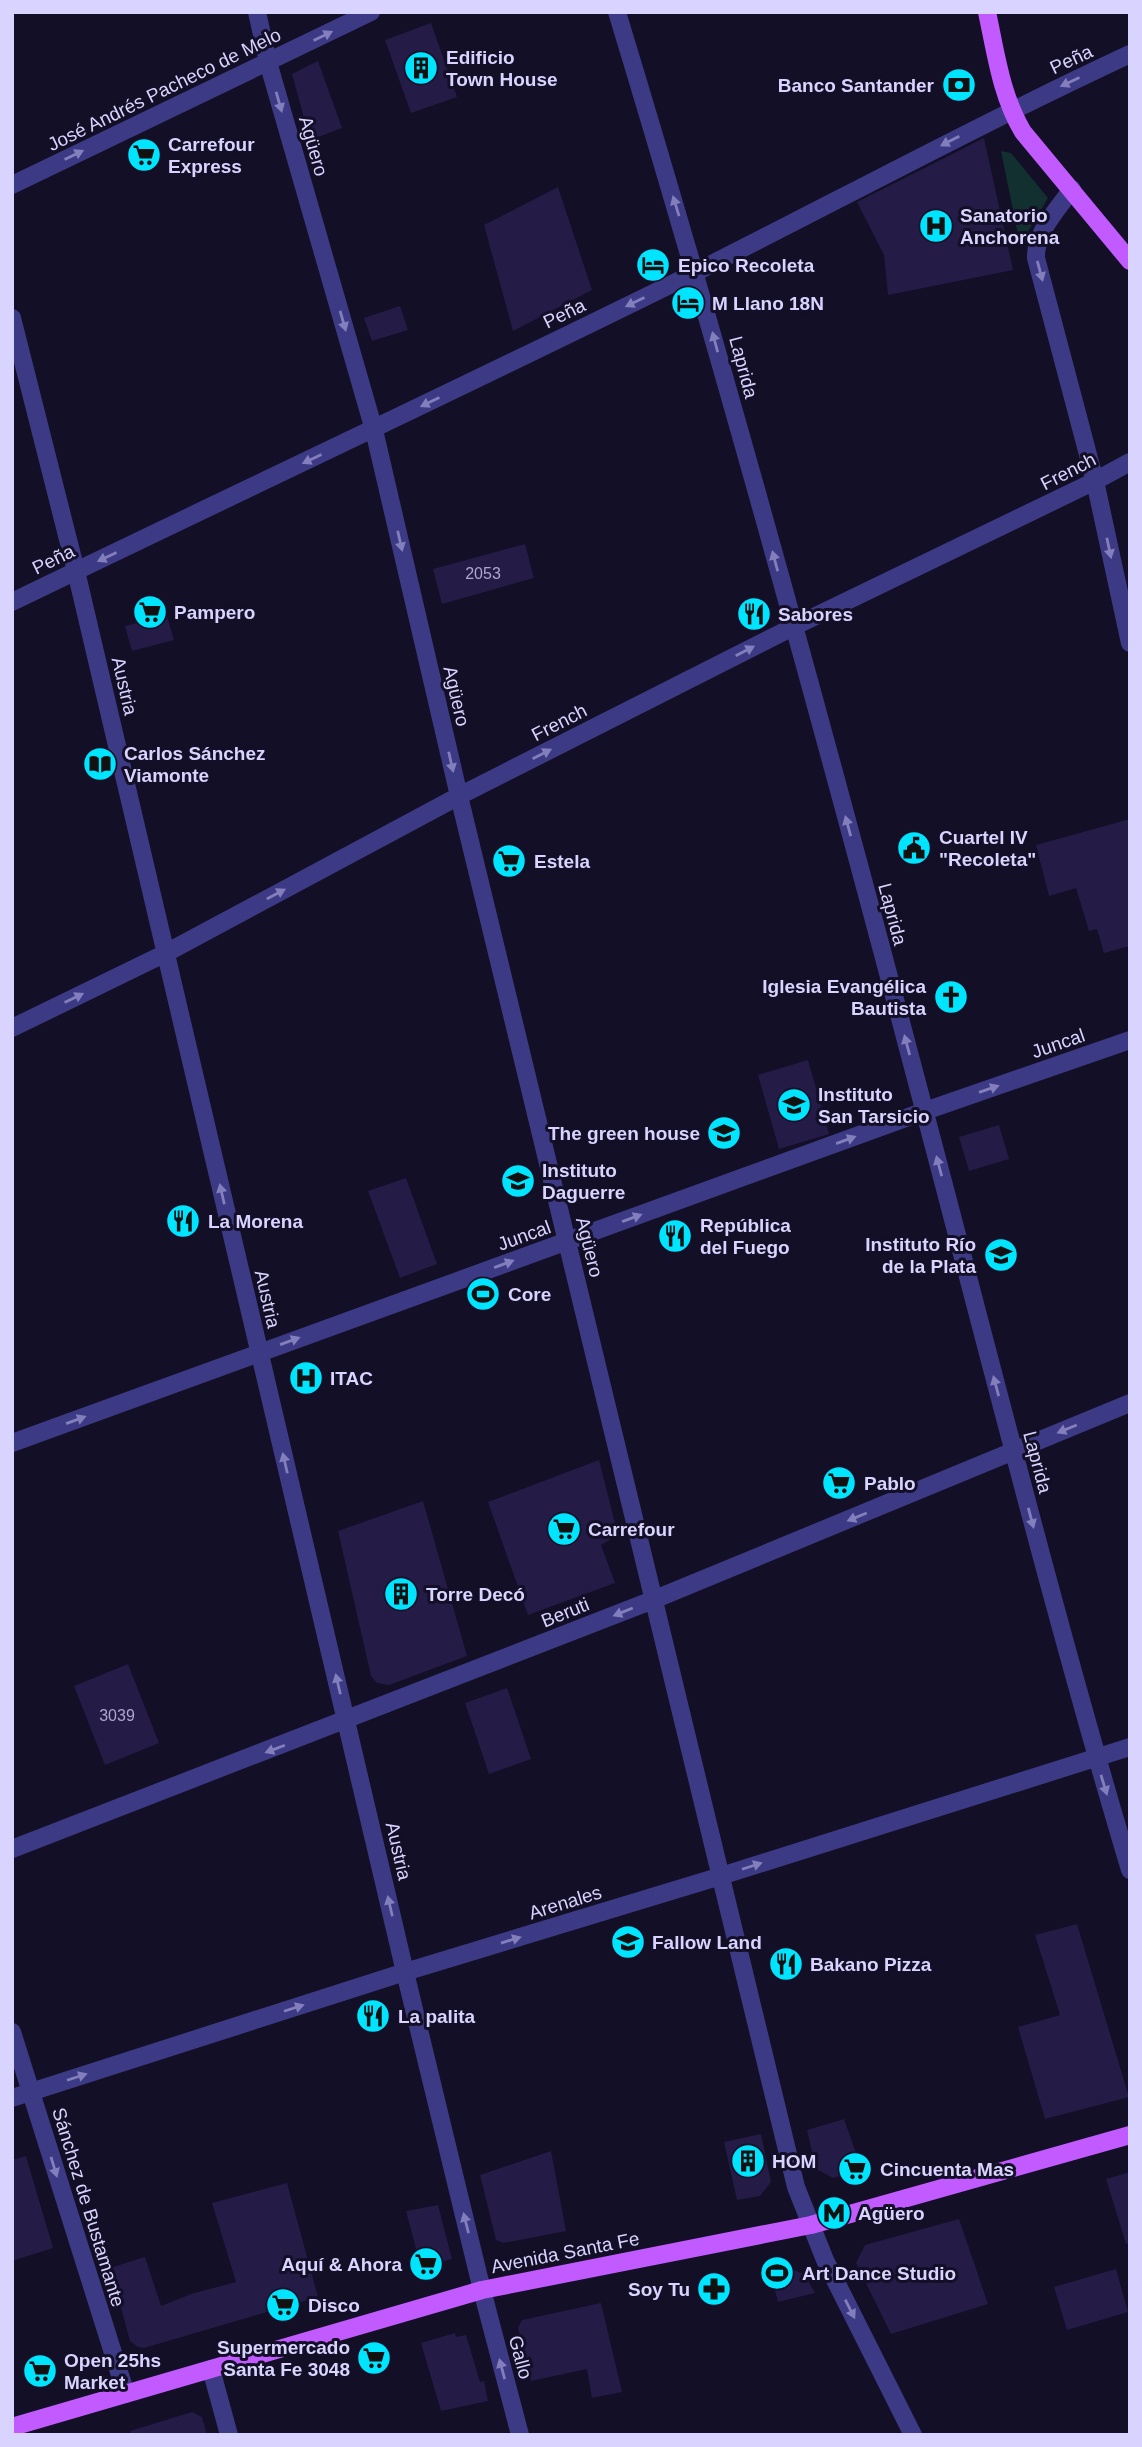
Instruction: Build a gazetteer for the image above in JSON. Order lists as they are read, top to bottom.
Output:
{
  "streets": {
    "main road": ["Avenida Santa Fe"],
    "street": [
      "Peña",
      "José Andrés Pacheco de Melo",
      "Agüero",
      "Laprida",
      "French",
      "Austria",
      "Juncal",
      "Beruti",
      "Arenales",
      "Sánchez de Bustamante",
      "Gallo"
    ]
  },
  "crossings": [
    ["Peña", "Agüero"],
    ["Peña", "Laprida"],
    ["Peña", "Austria"],
    ["José Andrés Pacheco de Melo", "Agüero"],
    ["Agüero", "French"],
    ["Agüero", "Juncal"],
    ["Agüero", "Beruti"],
    ["Agüero", "Arenales"],
    ["Agüero", "Avenida Santa Fe"],
    ["Laprida", "French"],
    ["Laprida", "Juncal"],
    ["Laprida", "Beruti"],
    ["Laprida", "Arenales"],
    ["French", "Austria"],
    ["Austria", "Juncal"],
    ["Austria", "Beruti"],
    ["Austria", "Arenales"],
    ["Austria", "Avenida Santa Fe"],
    ["Austria", "Gallo"],
    ["Arenales", "Sánchez de Bustamante"],
    ["Sánchez de Bustamante", "Avenida Santa Fe"],
    ["Avenida Santa Fe", "Gallo"]
  ],
  "one_way": [
    "Peña",
    "José Andrés Pacheco de Melo",
    "Agüero",
    "French",
    "Austria",
    "Juncal",
    "Beruti",
    "Arenales",
    "Sánchez de Bustamante",
    "Gallo"
  ],
  "places": {
    "building": ["Edificio Town House", "Torre Decó", "HOM"],
    "bank": ["Banco Santander"],
    "supermarket": [
      "Carrefour Express",
      "Pampero",
      "Estela",
      "Pablo",
      "Carrefour",
      "Cincuenta Mas",
      "Aquí & Ahora",
      "Disco",
      "Supermercado Santa Fe 3048",
      "Open 25hs Market"
    ],
    "hospital": ["Sanatorio Anchorena", "ITAC"],
    "hotel": ["Epico Recoleta", "M Llano 18N"],
    "restaurant": [
      "Sabores",
      "La Morena",
      "República del Fuego",
      "Bakano Pizza",
      "La palita"
    ],
    "library": ["Carlos Sánchez Viamonte"],
    "public building": ["Cuartel IV \"Recoleta\""],
    "church": ["Iglesia Evangélica Bautista"],
    "school or university": [
      "Instituto San Tarsicio",
      "The green house",
      "Instituto Daguerre",
      "Instituto Río de la Plata",
      "Fallow Land"
    ],
    "sports": ["Core", "Art Dance Studio"],
    "metro station": ["Agüero"],
    "pharmacy": ["Soy Tu"]
  },
  "house_numbers": ["2053", "3039"]
}
